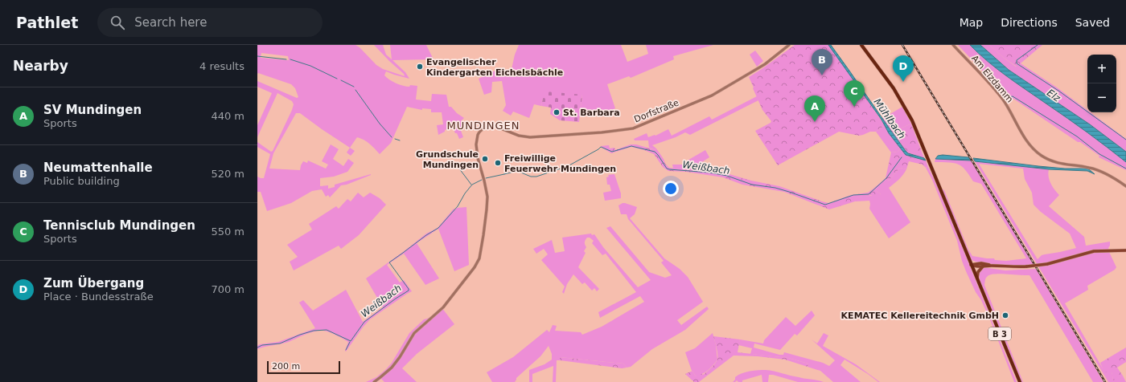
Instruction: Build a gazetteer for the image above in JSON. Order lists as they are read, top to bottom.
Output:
{
  "streets": {
    "main road": ["B 3"],
    "street": ["Am Elzdamm", "Dorfstraße"]
  },
  "districts": ["MUNDINGEN"],
  "water": ["Elz", "Mühlbach", "Weißbach"],
  "places": [
    "Evangelischer Kindergarten Eichelsbächle",
    "St. Barbara",
    "Grundschule Mundingen",
    "Freiwillige Feuerwehr Mundingen",
    "KEMATEC Kellereitechnik GmbH"
  ],
  "scale_bar": "200 m",
  "page": {
    "header": "Pathlet",
    "search": "Search here",
    "nav": ["Map", "Directions", "Saved"],
    "heading": ["Nearby", "4 results"],
    "pins": [
      "B",
      "D",
      "C",
      "A"
    ],
    "map_buttons": ["+", "−"],
    "list": [
      {
        "mark": "A",
        "name": "SV Mundingen",
        "note": "Sports",
        "value": "440 m"
      },
      {
        "mark": "B",
        "name": "Neumattenhalle",
        "note": "Public building",
        "value": "520 m"
      },
      {
        "mark": "C",
        "name": "Tennisclub Mundingen",
        "note": "Sports",
        "value": "550 m"
      },
      {
        "mark": "D",
        "name": "Zum Übergang",
        "note": "Place · Bundesstraße",
        "value": "700 m"
      }
    ],
    "scale": "200 m"
  }
}
